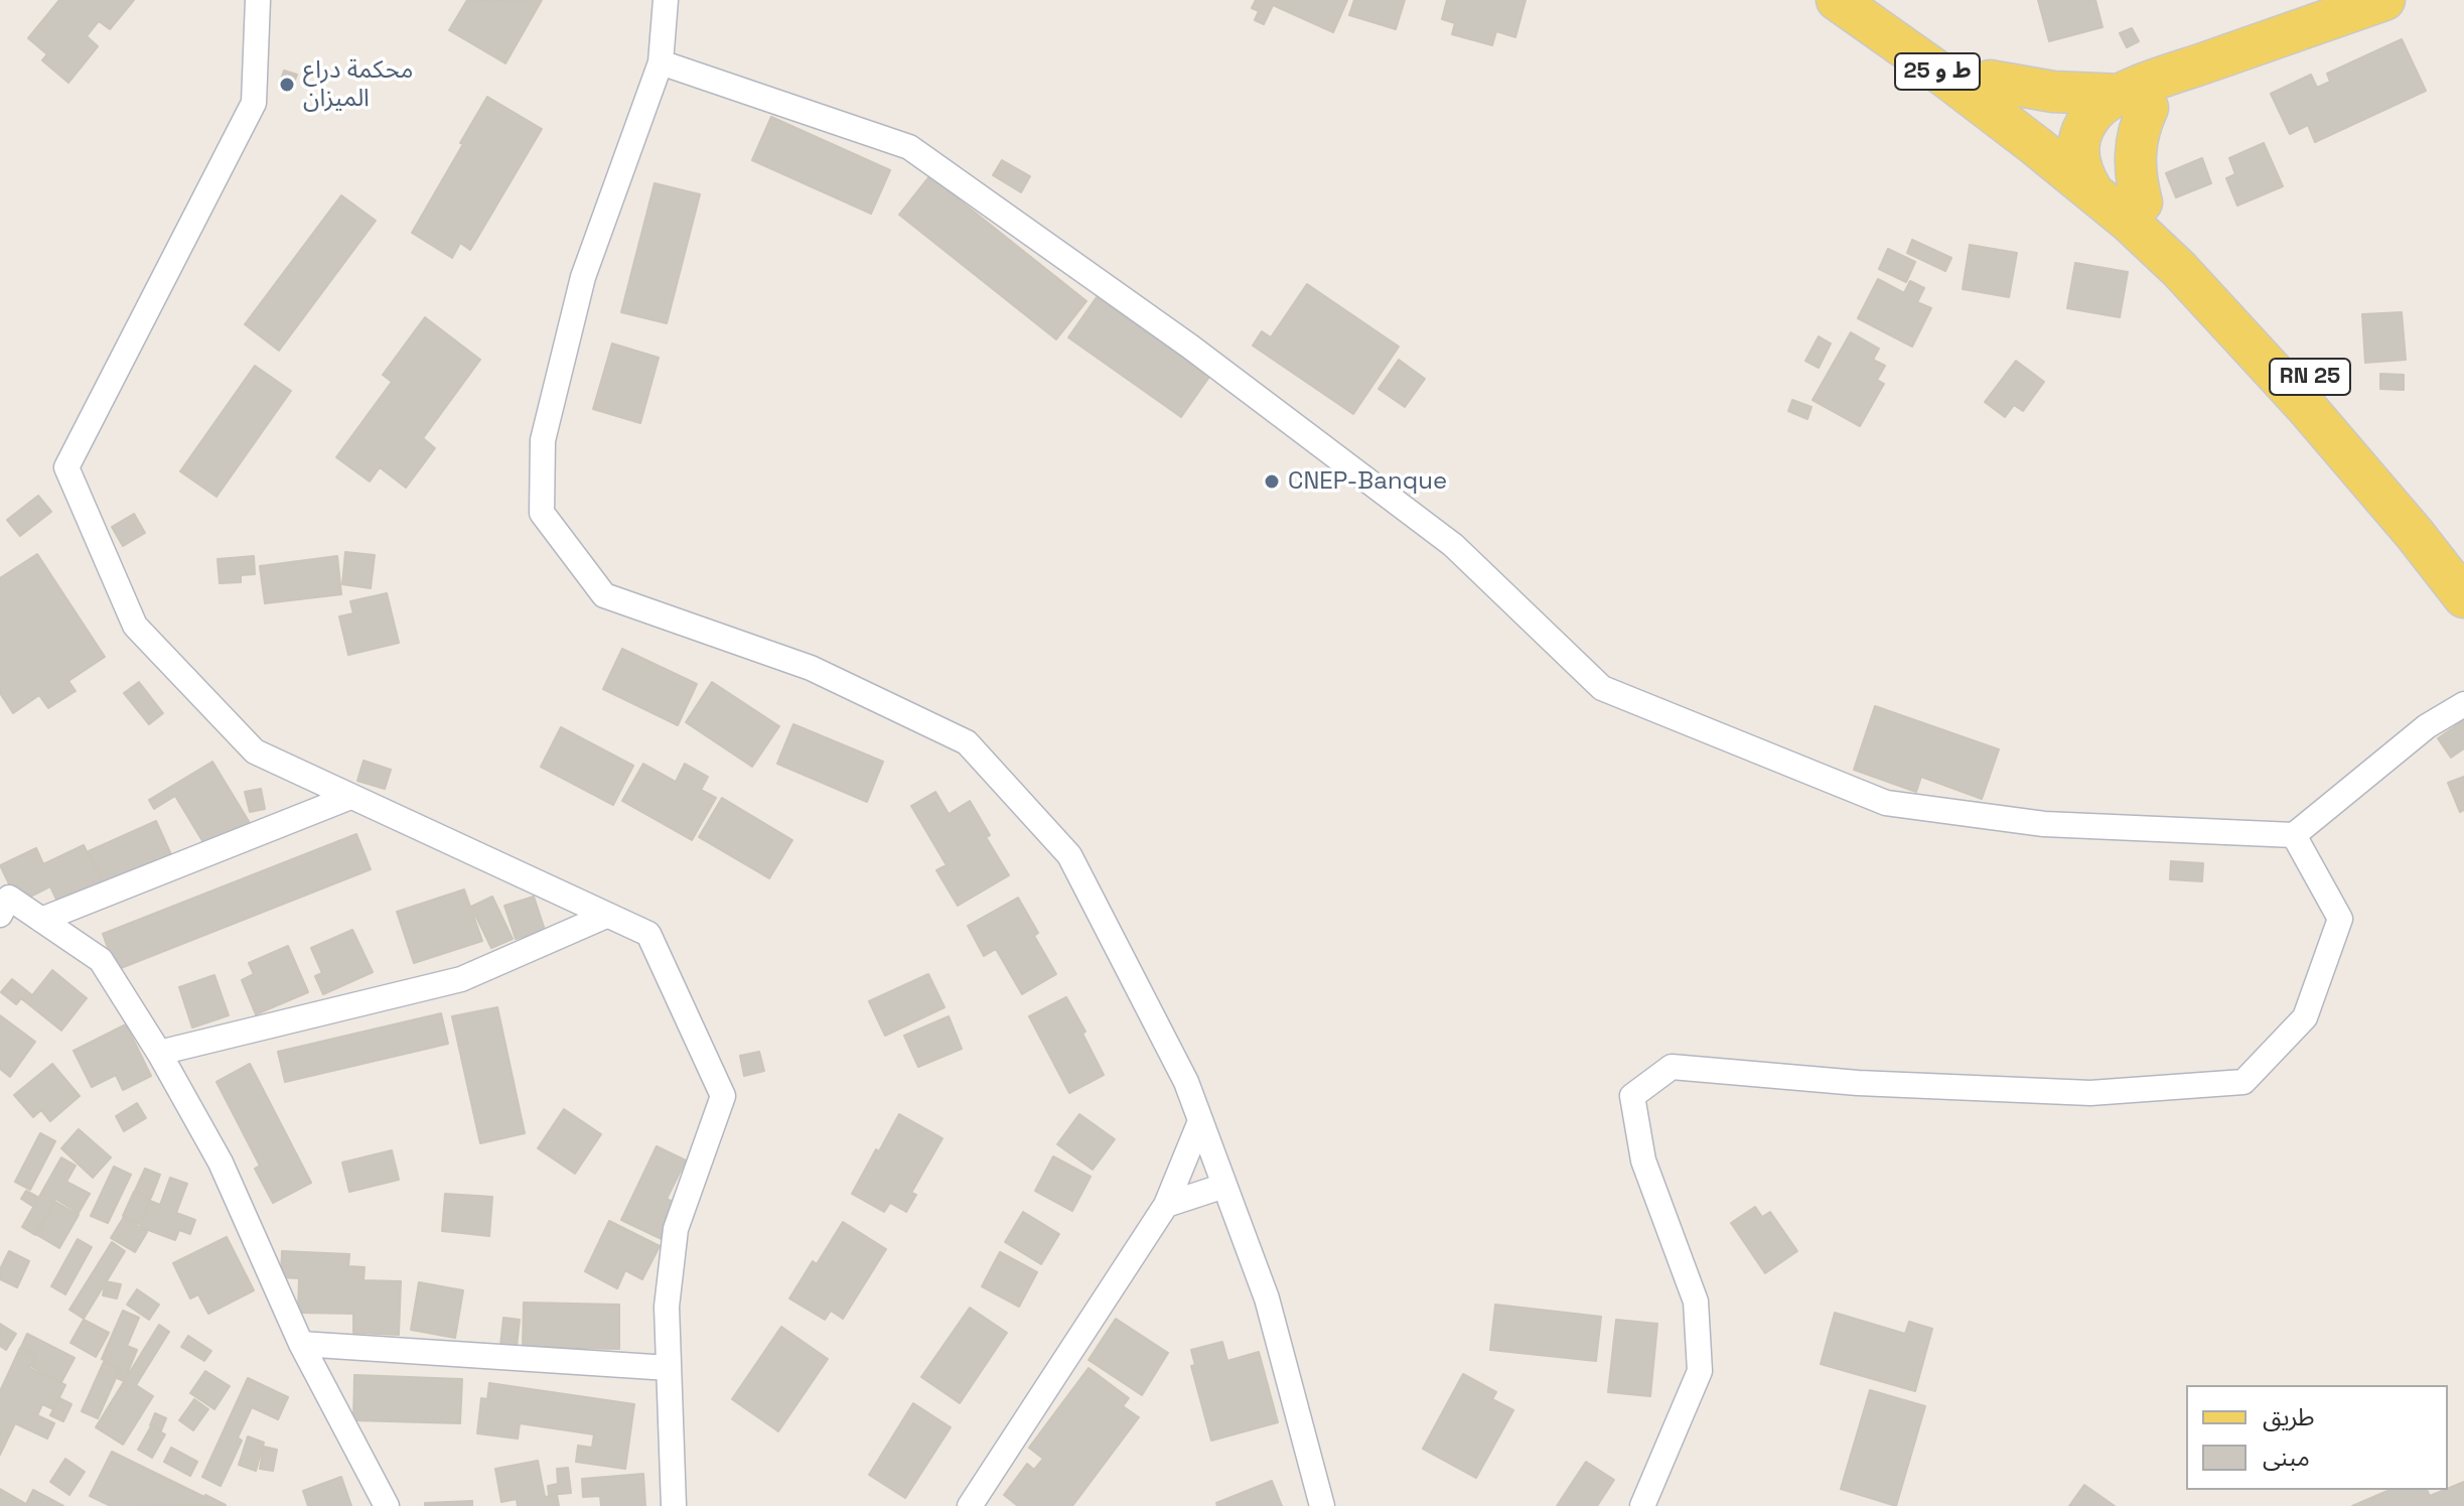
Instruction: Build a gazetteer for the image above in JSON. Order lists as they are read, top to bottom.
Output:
{
  "streets": {
    "main road": ["ط و 25", "RN 25"]
  },
  "places": ["محكمة دراع الميزان", "CNEP-Banque"],
  "legend": ["طريق", "مبنى"]
}
